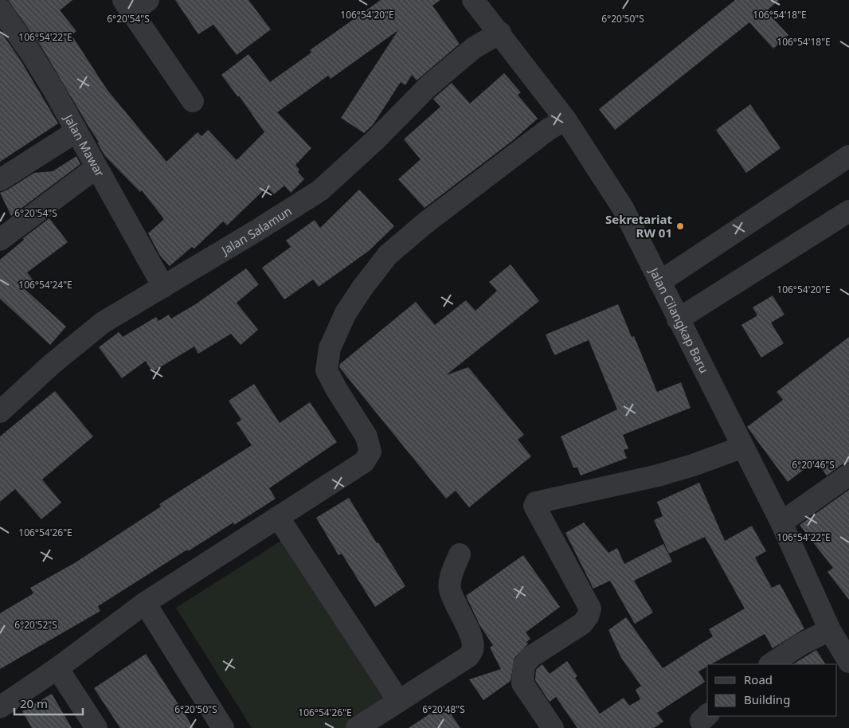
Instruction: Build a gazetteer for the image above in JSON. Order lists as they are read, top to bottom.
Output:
{
  "streets": {
    "street": ["Jalan Mawar", "Jalan Salamun", "Jalan Cilangkap Baru"]
  },
  "crossings": [
    ["Jalan Mawar", "Jalan Salamun"],
    ["Jalan Salamun", "Jalan Cilangkap Baru"]
  ],
  "places": ["Sekretariat RW 01"],
  "legend": ["Road", "Building"],
  "scale_bar": "20 m",
  "coordinates": [
    "106°54'18\"E",
    "106°54'20\"E",
    "6°20'50\"S",
    "6°20'54\"S",
    "106°54'22\"E",
    "106°54'24\"E",
    "6°20'46\"S",
    "106°54'26\"E",
    "6°20'52\"S",
    "6°20'48\"S"
  ]
}
